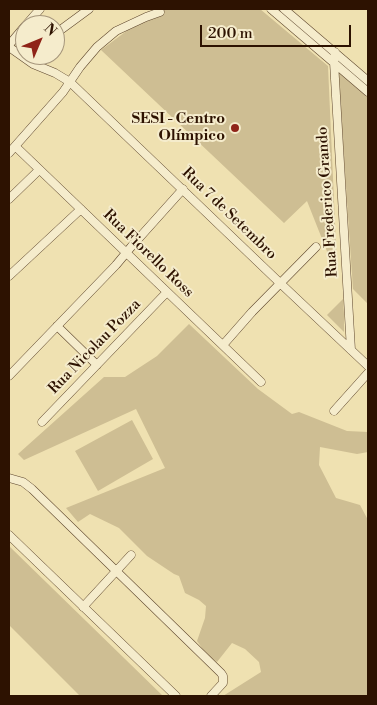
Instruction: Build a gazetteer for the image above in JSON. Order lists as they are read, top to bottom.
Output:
{
  "streets": {
    "street": [
      "Rua Frederico Grando",
      "Rua 7 de Setembro",
      "Rua Fiorello Ross",
      "Rua Nicolau Pozza"
    ]
  },
  "crossings": [
    ["Rua Frederico Grando", "Rua 7 de Setembro"],
    ["Rua Fiorello Ross", "Rua Nicolau Pozza"]
  ],
  "places": ["SESI - Centro Olímpico"],
  "scale_bar": "200 m",
  "north": "top right"
}
